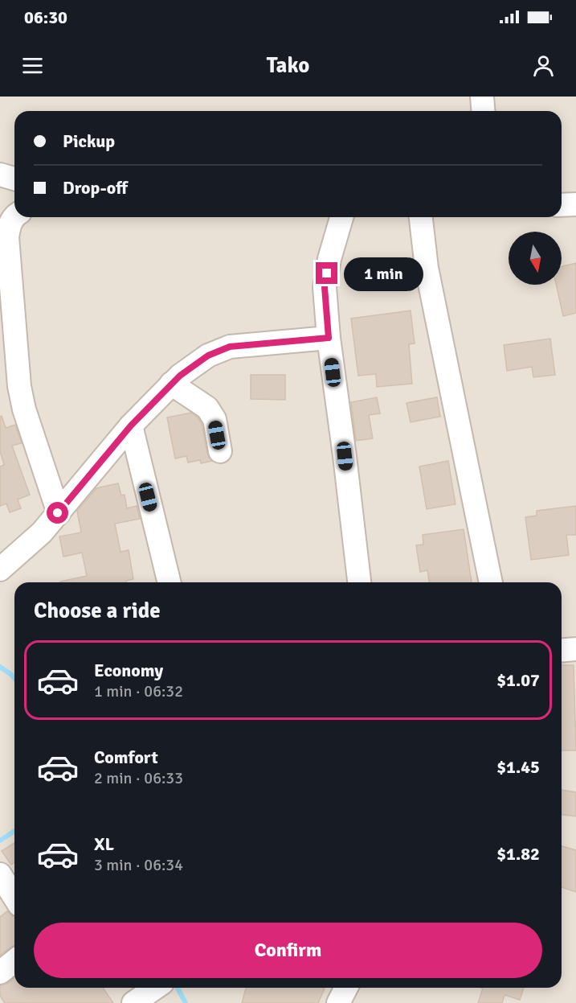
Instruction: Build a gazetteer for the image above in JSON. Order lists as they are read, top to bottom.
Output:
{
  "north": "bottom",
  "page": {
    "status": "06:30",
    "header": "Tako",
    "banner": ["Pickup", "Drop-off"],
    "bubble": "1 min",
    "heading": "Choose a ride",
    "list": [
      {
        "name": "Economy",
        "note": "1 min · 06:32",
        "value": "$1.07"
      },
      {
        "name": "Comfort",
        "note": "2 min · 06:33",
        "value": "$1.45"
      },
      {
        "name": "XL",
        "note": "3 min · 06:34",
        "value": "$1.82"
      }
    ],
    "buttons": "Confirm"
  }
}
